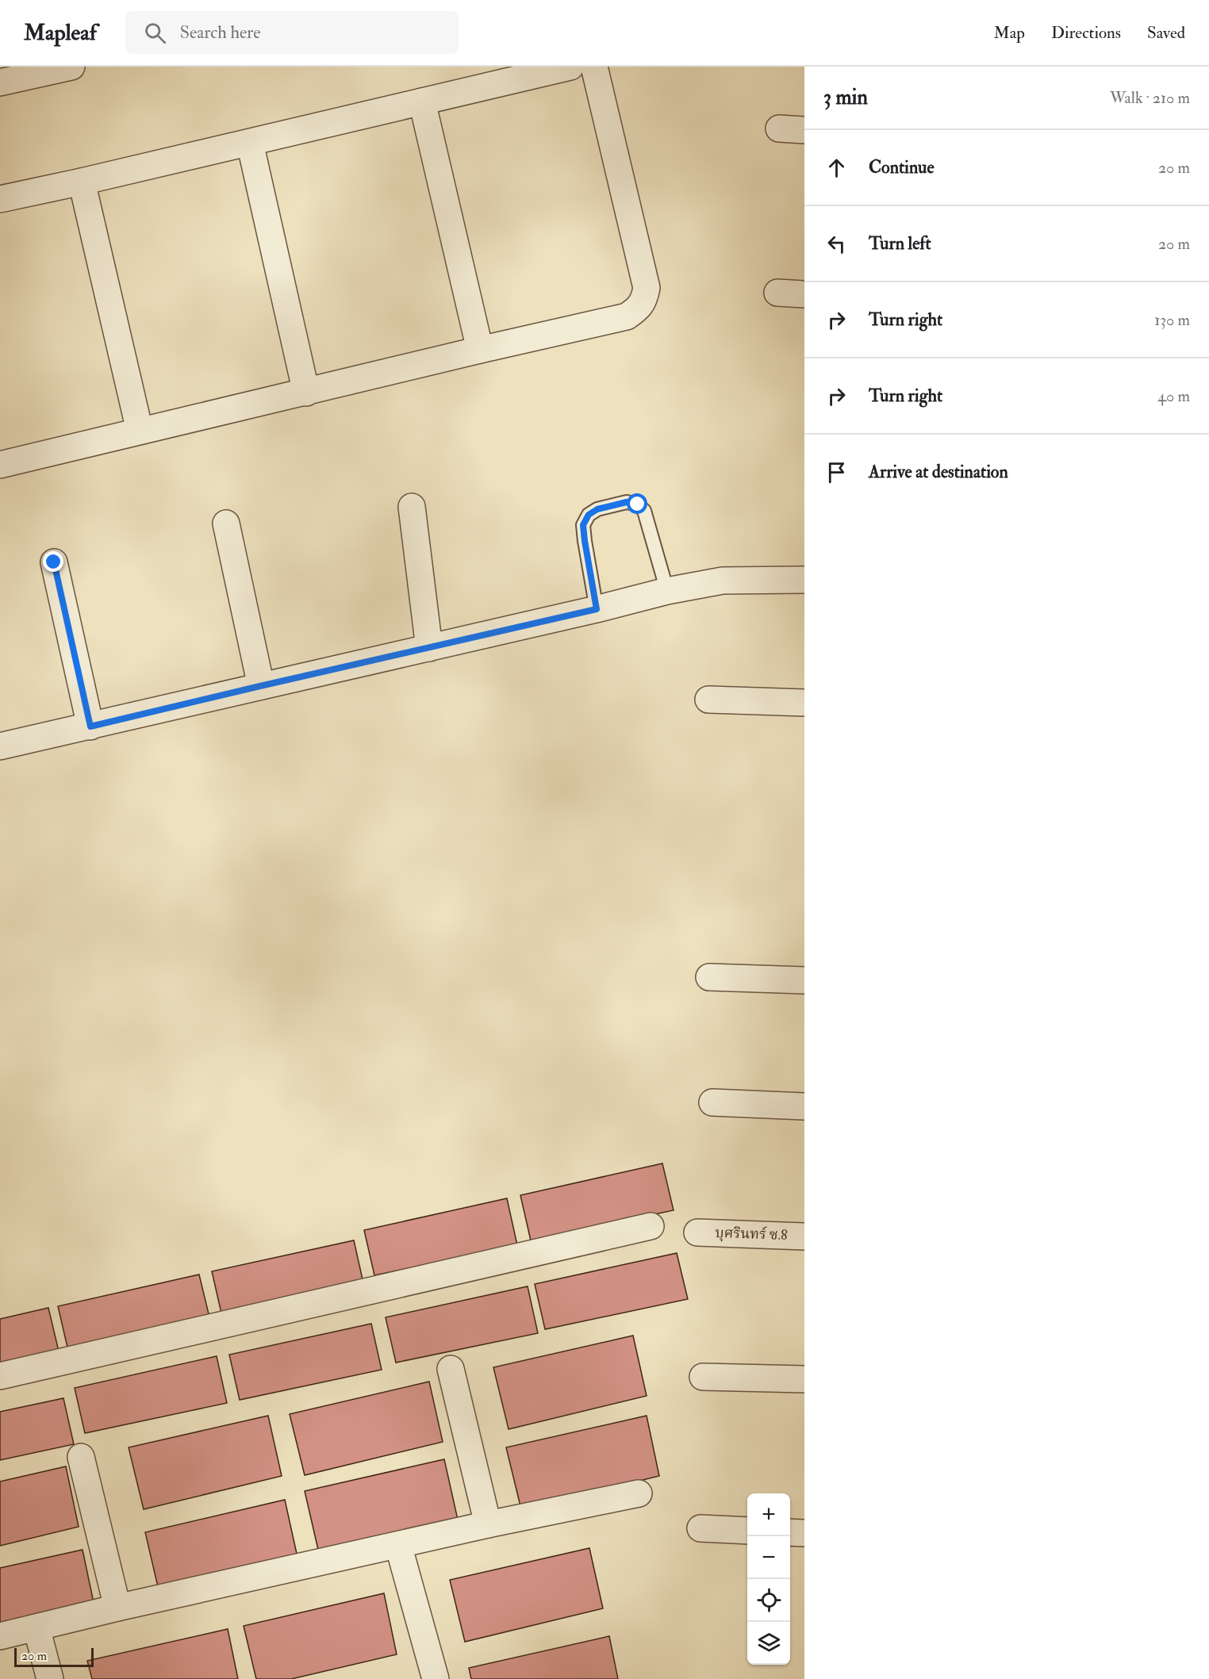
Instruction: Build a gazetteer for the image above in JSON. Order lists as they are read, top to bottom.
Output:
{
  "streets": {
    "street": ["บุศรินทร์ ซ.8"]
  },
  "scale_bar": "20 m",
  "page": {
    "header": "Mapleaf",
    "search": "Search here",
    "nav": ["Map", "Directions", "Saved"],
    "heading": ["3 min", "Walk · 210 m"],
    "list": [
      ["Continue", "20 m"],
      ["Turn left", "20 m"],
      ["Turn right", "130 m"],
      ["Turn right", "40 m"],
      "Arrive at destination"
    ],
    "map_buttons": ["+", "−"],
    "scale": "20 m"
  }
}
